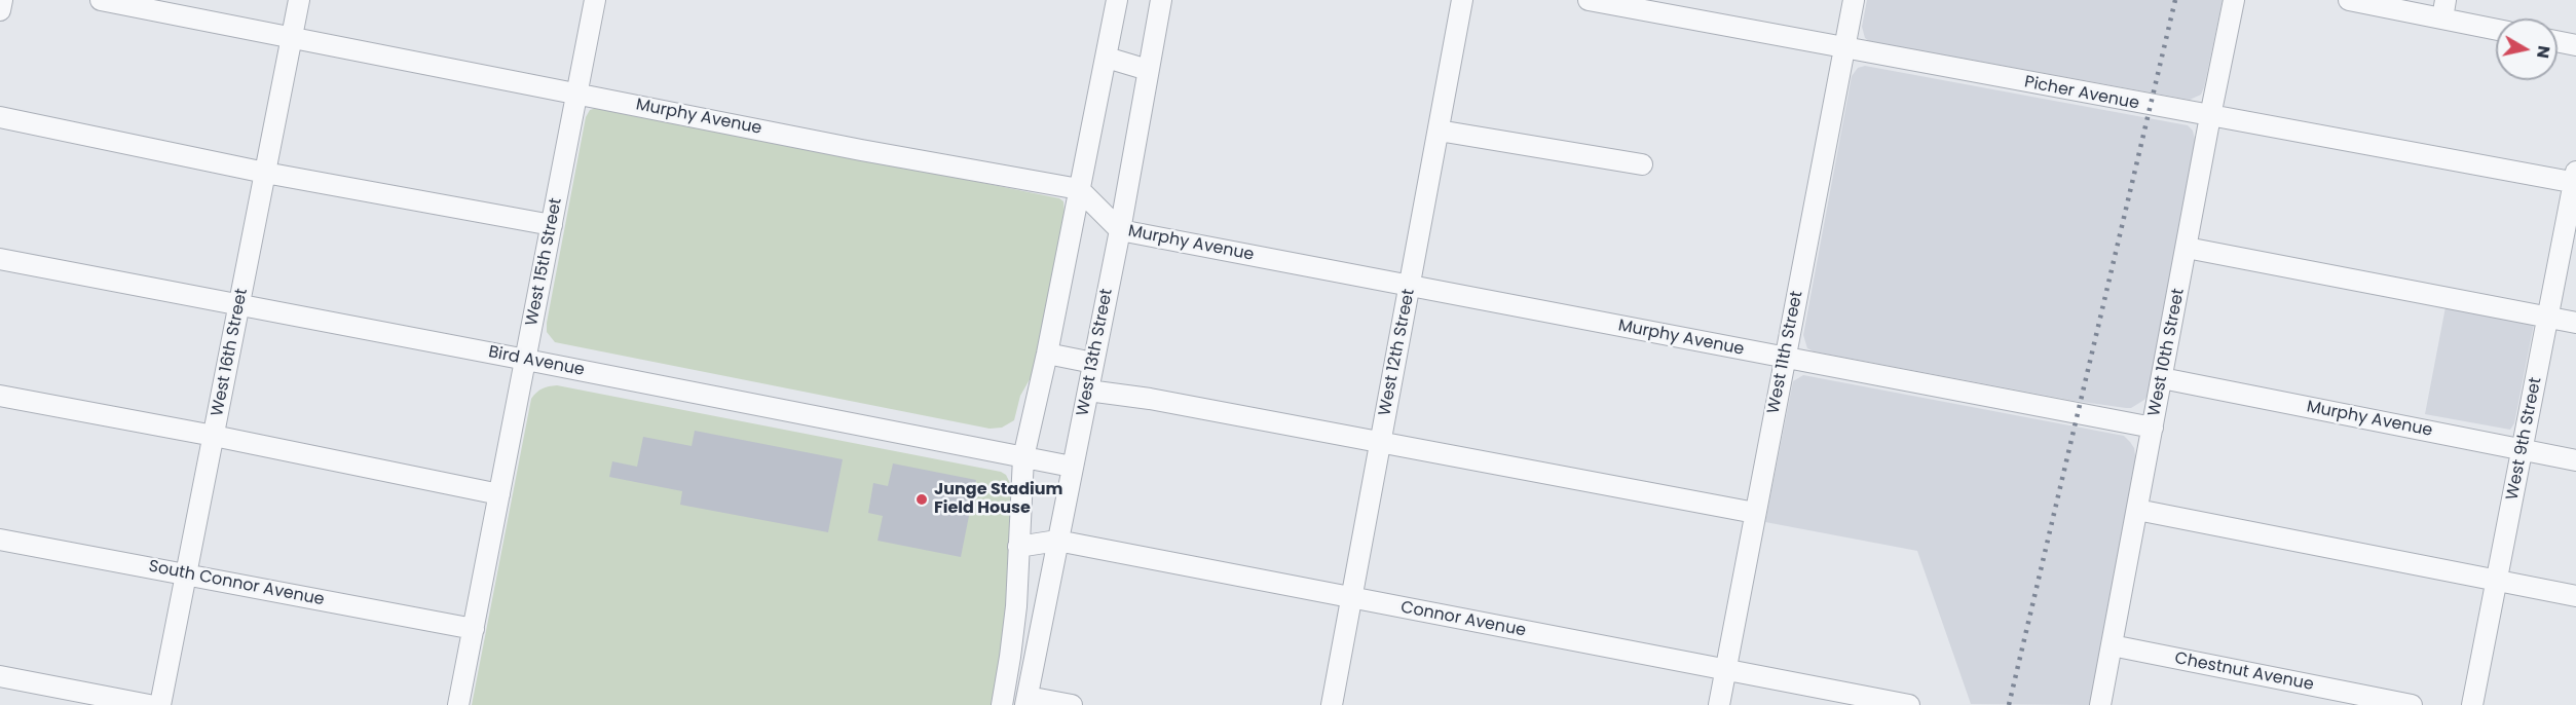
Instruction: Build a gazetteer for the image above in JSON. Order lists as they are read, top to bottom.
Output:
{
  "streets": {
    "street": [
      "Picher Avenue",
      "Murphy Avenue",
      "West 15th Street",
      "West 16th Street",
      "West 13th Street",
      "West 12th Street",
      "West 11th Street",
      "West 10th Street",
      "Bird Avenue",
      "West 9th Street",
      "South Connor Avenue",
      "Connor Avenue",
      "Chestnut Avenue"
    ]
  },
  "crossings": [
    ["Picher Avenue", "West 11th Street"],
    ["Picher Avenue", "West 10th Street"],
    ["Picher Avenue", "West 9th Street"],
    ["Murphy Avenue", "West 15th Street"],
    ["Murphy Avenue", "West 16th Street"],
    ["Murphy Avenue", "West 13th Street"],
    ["Murphy Avenue", "West 12th Street"],
    ["Murphy Avenue", "West 11th Street"],
    ["Murphy Avenue", "West 10th Street"],
    ["Murphy Avenue", "West 9th Street"],
    ["West 15th Street", "Bird Avenue"],
    ["West 15th Street", "South Connor Avenue"],
    ["West 16th Street", "Bird Avenue"],
    ["West 16th Street", "South Connor Avenue"],
    ["West 13th Street", "Bird Avenue"],
    ["West 13th Street", "Connor Avenue"],
    ["West 12th Street", "Connor Avenue"],
    ["West 11th Street", "Connor Avenue"],
    ["West 10th Street", "Chestnut Avenue"]
  ],
  "places": ["Junge Stadium Field House"],
  "north": "right"
}
